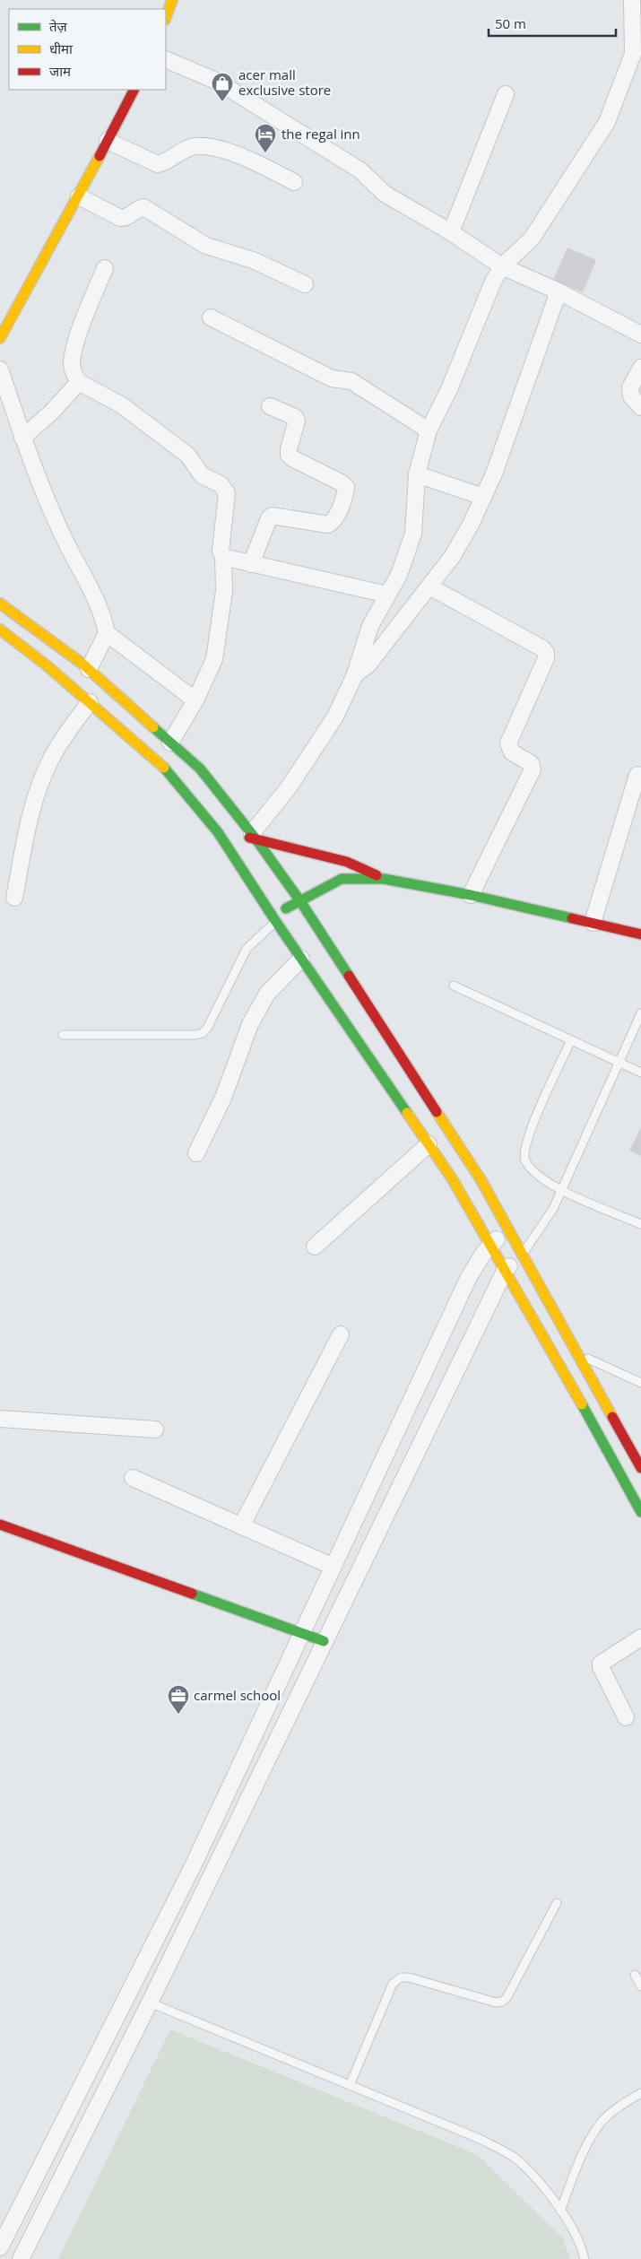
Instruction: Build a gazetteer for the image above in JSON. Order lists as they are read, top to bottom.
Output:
{
  "places": {
    "shop": ["acer mall exclusive store"],
    "hotel": ["the regal inn"],
    "office": ["carmel school"]
  },
  "legend": ["तेज़", "धीमा", "जाम"],
  "scale_bar": "50 m"
}
